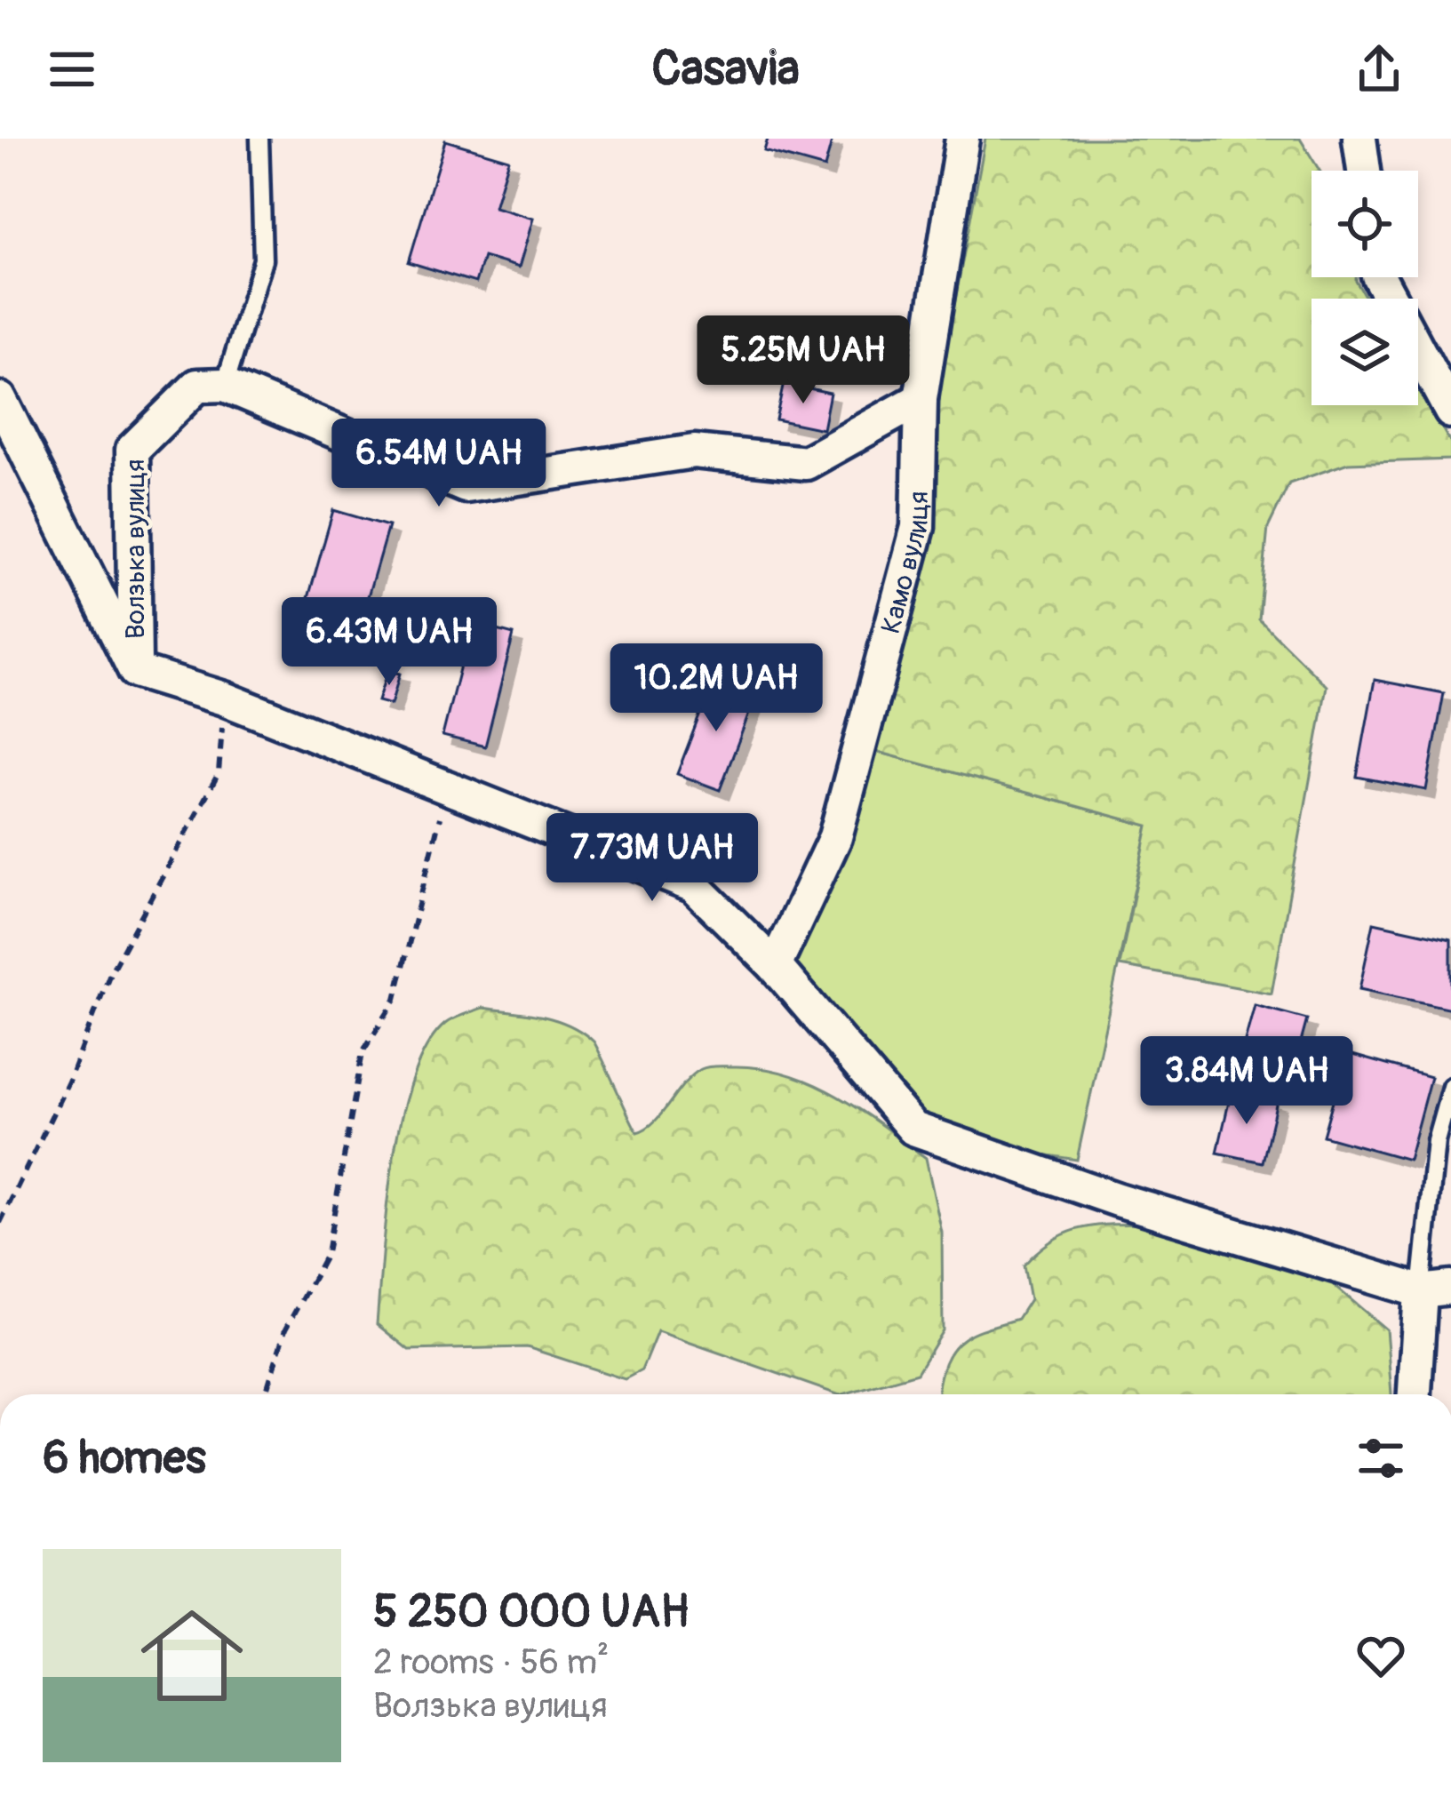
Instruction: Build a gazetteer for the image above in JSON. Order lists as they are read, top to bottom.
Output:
{
  "streets": {
    "street": ["Волзька вулиця", "Камо вулиця"]
  },
  "page": {
    "header": "Casavia",
    "price": [
      "5.25M UAH",
      "6.54M UAH",
      "6.43M UAH",
      "10.2M UAH",
      "7.73M UAH",
      "3.84M UAH"
    ],
    "heading": "6 homes",
    "list": [
      {
        "name": "5 250 000 UAH",
        "note": "2 rooms · 56 m² · Волзька вулиця"
      }
    ]
  }
}
